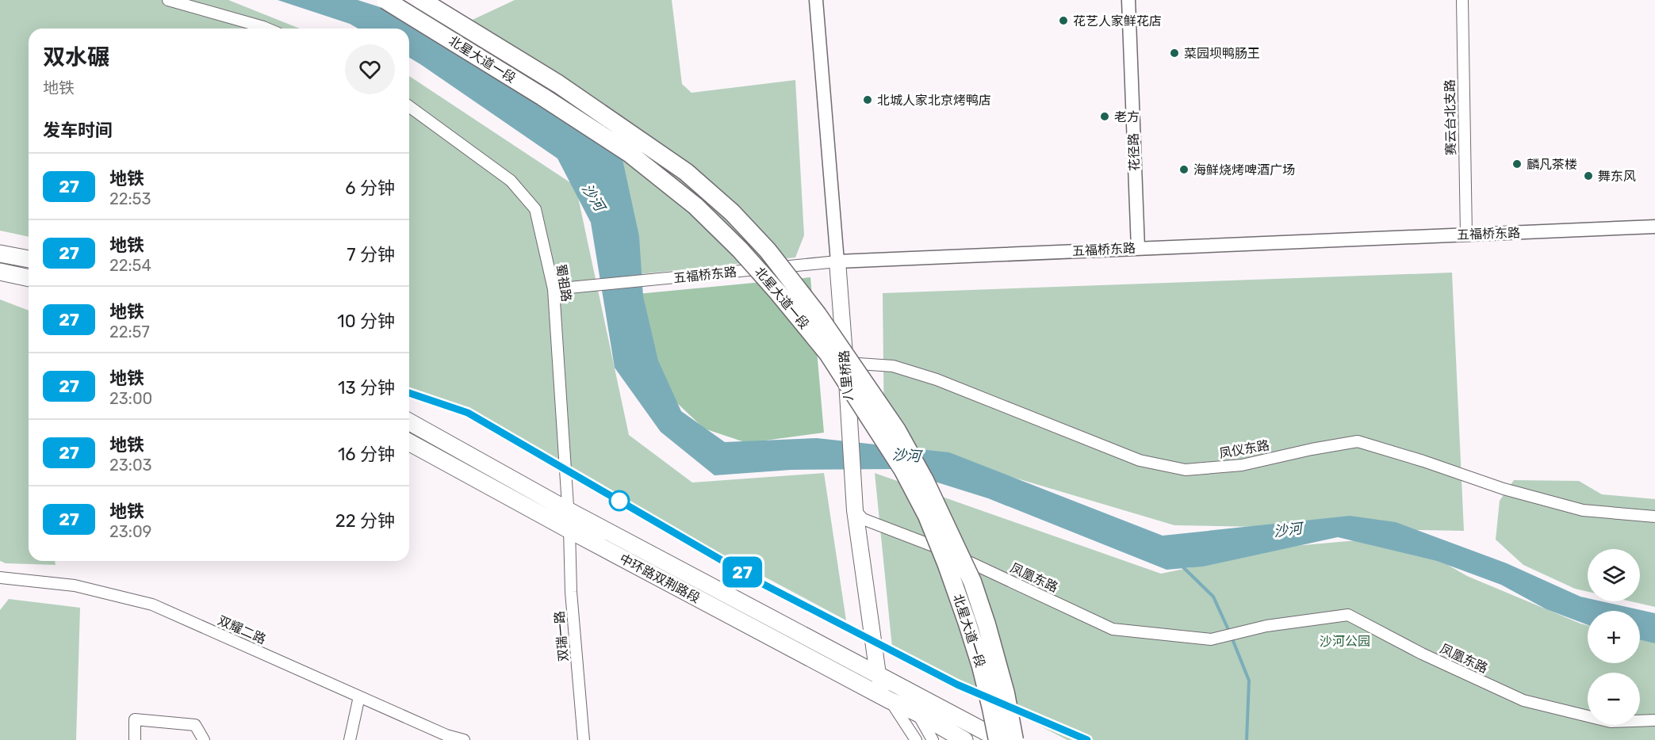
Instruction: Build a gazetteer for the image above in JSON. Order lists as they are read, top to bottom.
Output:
{
  "streets": {
    "highway": ["北星大道一段"],
    "main road": ["八里桥路", "中环路双荆路段"],
    "street": [
      "赛云台北支路",
      "花径路",
      "五福桥东路",
      "蜀祖路",
      "凤仪东路",
      "凤凰东路",
      "双耀二路",
      "双瑞一路"
    ]
  },
  "crossings": [
    ["北星大道一段", "中环路双荆路段"],
    ["赛云台北支路", "五福桥东路"],
    ["花径路", "五福桥东路"],
    ["五福桥东路", "蜀祖路"],
    ["五福桥东路", "八里桥路"],
    ["蜀祖路", "中环路双荆路段"],
    ["蜀祖路", "双瑞一路"],
    ["八里桥路", "凤仪东路"],
    ["八里桥路", "凤凰东路"],
    ["八里桥路", "中环路双荆路段"],
    ["中环路双荆路段", "双瑞一路"]
  ],
  "water": ["沙河"],
  "parks": ["沙河公园"],
  "places": [
    "花艺人家鲜花店",
    "菜园坝鸭肠王",
    "北城人家北京烤鸭店",
    "老方",
    "麟凡茶楼",
    "海鲜烧烤啤酒广场",
    "舞东风"
  ],
  "lines": ["metro line 27"],
  "page": {
    "on_map": "27",
    "heading": [
      ["双水碾", "地铁"],
      "发车时间"
    ],
    "list": [
      {
        "mark": "27",
        "name": "地铁",
        "note": "22:53",
        "value": "6 分钟"
      },
      {
        "mark": "27",
        "name": "地铁",
        "note": "22:54",
        "value": "7 分钟"
      },
      {
        "mark": "27",
        "name": "地铁",
        "note": "22:57",
        "value": "10 分钟"
      },
      {
        "mark": "27",
        "name": "地铁",
        "note": "23:00",
        "value": "13 分钟"
      },
      {
        "mark": "27",
        "name": "地铁",
        "note": "23:03",
        "value": "16 分钟"
      },
      {
        "mark": "27",
        "name": "地铁",
        "note": "23:09",
        "value": "22 分钟"
      }
    ],
    "map_buttons": ["+", "−"]
  }
}
